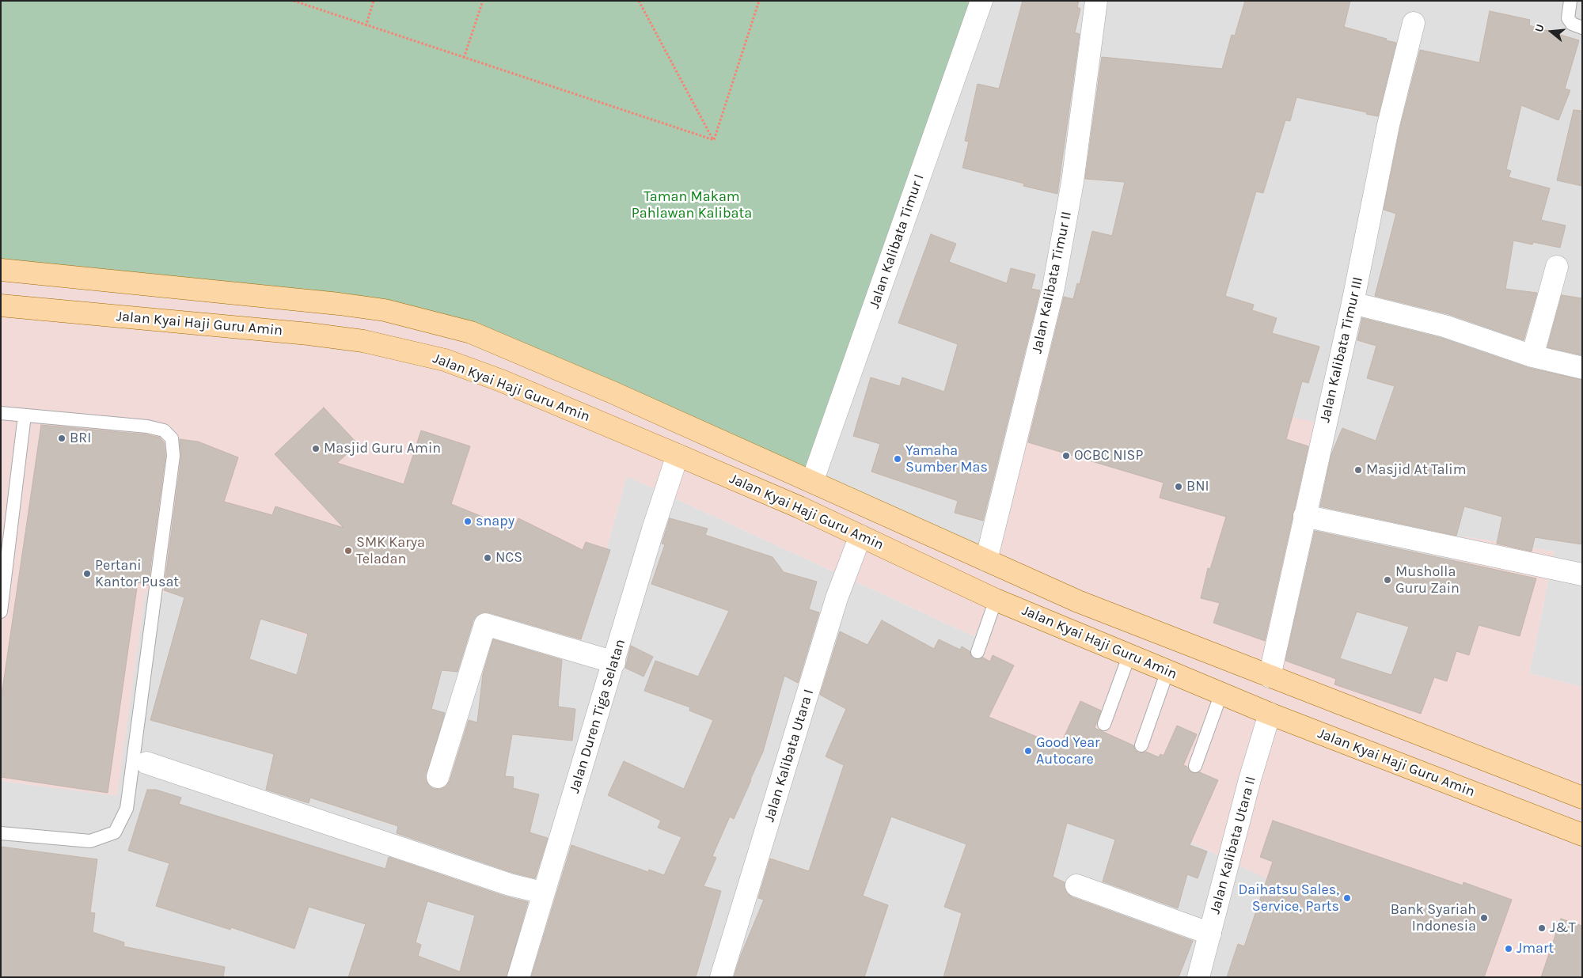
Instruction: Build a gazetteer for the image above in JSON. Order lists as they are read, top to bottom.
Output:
{
  "streets": {
    "main road": ["Jalan Kyai Haji Guru Amin"],
    "street": [
      "Jalan Kalibata Timur I",
      "Jalan Kalibata Timur II",
      "Jalan Kalibata Timur III",
      "Jalan Duren Tiga Selatan",
      "Jalan Kalibata Utara I",
      "Jalan Kalibata Utara II"
    ]
  },
  "crossings": [
    ["Jalan Kyai Haji Guru Amin", "Jalan Duren Tiga Selatan"],
    ["Jalan Kyai Haji Guru Amin", "Jalan Kalibata Utara I"],
    ["Jalan Kyai Haji Guru Amin", "Jalan Kalibata Utara II"]
  ],
  "parks": ["Taman Makam Pahlawan Kalibata"],
  "places": [
    "BRI",
    "Masjid Guru Amin",
    "OCBC NISP",
    "Yamaha Sumber Mas",
    "Masjid At Talim",
    "BNI",
    "snapy",
    "SMK Karya Teladan",
    "NCS",
    "Pertani Kantor Pusat",
    "Musholla Guru Zain",
    "Good Year Autocare",
    "Daihatsu Sales, Service, Parts",
    "Bank Syariah Indonesia",
    "J&T",
    "Jmart"
  ],
  "north": "left"
}
